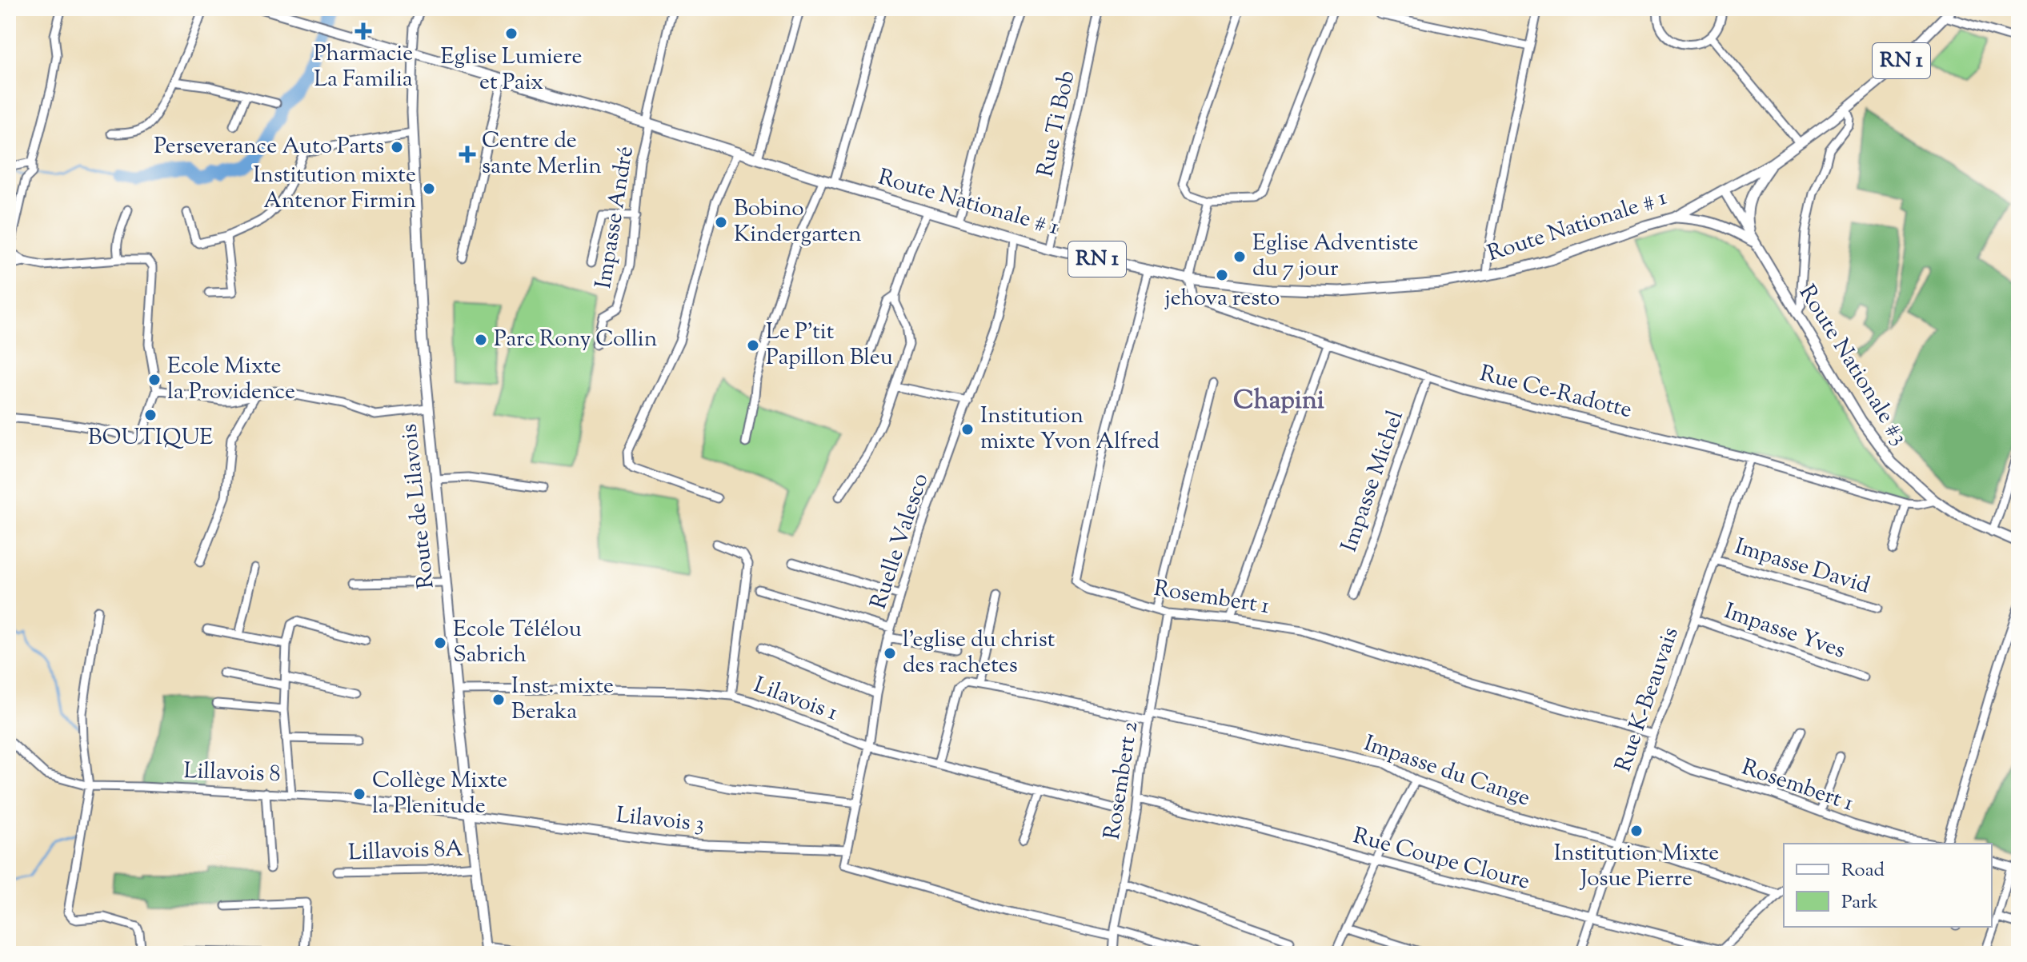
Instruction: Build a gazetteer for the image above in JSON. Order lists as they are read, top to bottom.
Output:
{
  "streets": {
    "main road": [
      "RN 1",
      "Route Nationale # 1",
      "Route Nationale #3",
      "Route de Lilavois"
    ],
    "street": [
      "Rue Ti Bob",
      "Impasse André",
      "Rue Ce-Radotte",
      "Impasse Michel",
      "Ruelle Valesco",
      "Impasse David",
      "Rosembert 1",
      "Impasse Yves",
      "Lilavois 1",
      "Rue K-Beauvais",
      "Impasse du Cange",
      "Lillavois 8",
      "Rosembert 2",
      "Lilavois 3",
      "Lillavois 8A",
      "Rue Coupe Cloure"
    ]
  },
  "crossings": [
    ["Rue Ti Bob", "Route Nationale # 1"],
    ["Route Nationale # 1", "Impasse André"],
    ["Route Nationale # 1", "Route Nationale #3"],
    ["Route Nationale # 1", "Rue Ce-Radotte"],
    ["Route Nationale # 1", "Route de Lilavois"],
    ["Route Nationale # 1", "Ruelle Valesco"],
    ["Route Nationale # 1", "Rosembert 1"],
    ["Route Nationale #3", "Rue Ce-Radotte"],
    ["Rue Ce-Radotte", "Impasse Michel"],
    ["Rue Ce-Radotte", "Rue K-Beauvais"],
    ["Route de Lilavois", "Lilavois 1"],
    ["Route de Lilavois", "Lillavois 8"],
    ["Route de Lilavois", "Lilavois 3"],
    ["Route de Lilavois", "Lillavois 8A"],
    ["Ruelle Valesco", "Lilavois 1"],
    ["Ruelle Valesco", "Rosembert 2"],
    ["Ruelle Valesco", "Lilavois 3"],
    ["Impasse David", "Rue K-Beauvais"],
    ["Rosembert 1", "Rue K-Beauvais"],
    ["Rosembert 1", "Rosembert 2"],
    ["Impasse Yves", "Rue K-Beauvais"],
    ["Rue K-Beauvais", "Impasse du Cange"],
    ["Rue K-Beauvais", "Rue Coupe Cloure"],
    ["Impasse du Cange", "Rosembert 2"],
    ["Lillavois 8", "Lilavois 3"],
    ["Rosembert 2", "Rue Coupe Cloure"]
  ],
  "districts": ["Chapini"],
  "places": {
    "health": ["Pharmacie La Familia", "Centre de sante Merlin"],
    "other": [
      "Eglise Lumiere et Paix",
      "Perseverance Auto Parts",
      "Institution mixte Antenor Firmin",
      "Bobino Kindergarten",
      "Eglise Adventiste du 7 jour",
      "jehova resto",
      "Parc Rony Collin",
      "Le P'tit Papillon Bleu",
      "Ecole Mixte la Providence",
      "BOUTIQUE",
      "Institution mixte Yvon Alfred",
      "Ecole Télélou Sabrich",
      "l'eglise du christ des rachetes",
      "Inst. mixte Beraka",
      "Collège Mixte la Plenitude",
      "Institution Mixte Josue Pierre"
    ]
  },
  "legend": ["Road", "Park"]
}
